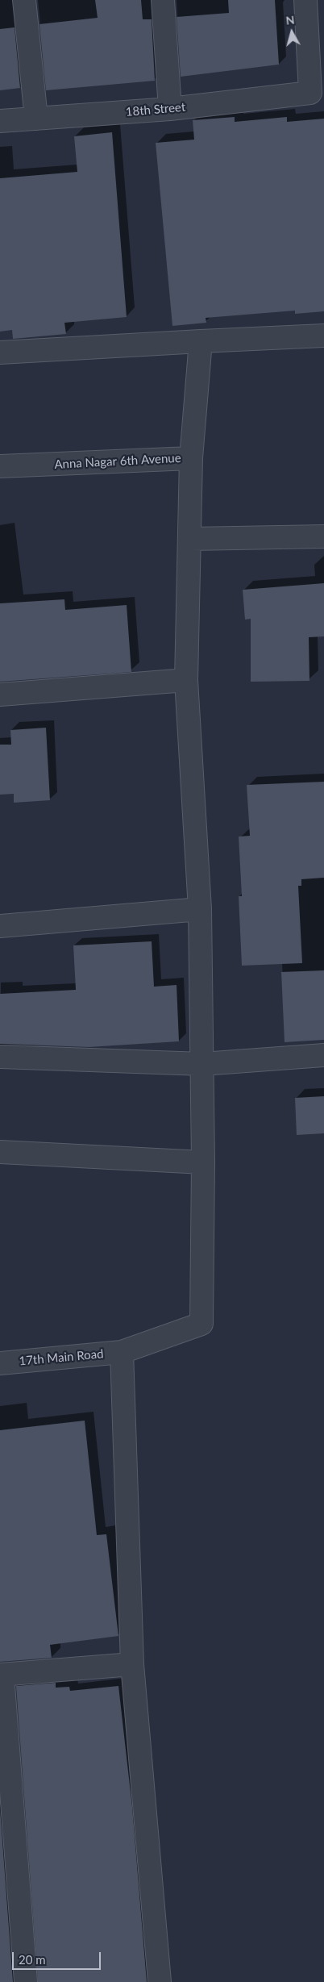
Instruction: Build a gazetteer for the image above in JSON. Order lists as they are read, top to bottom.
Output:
{
  "streets": {
    "street": ["18th Street", "Anna Nagar 6th Avenue", "17th Main Road"]
  },
  "scale_bar": "20 m",
  "north": "top"
}
